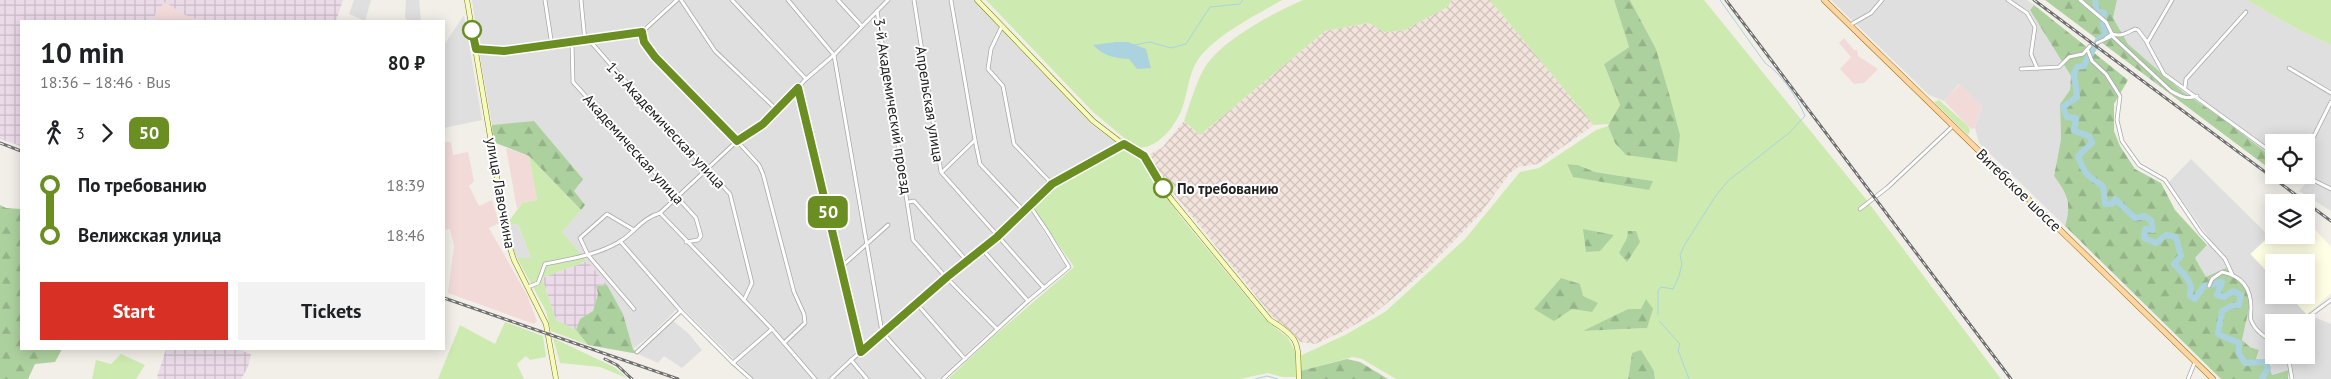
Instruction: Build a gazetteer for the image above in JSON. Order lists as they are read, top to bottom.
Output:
{
  "streets": {
    "main road": ["Витебское шоссе"],
    "street": [
      "Апрельская улица",
      "3-й Академический проезд",
      "1-я Академическая улица",
      "Академическая улица",
      "улица Лавочкина"
    ]
  },
  "crossings": [
    ["1-я Академическая улица", "Академическая улица"]
  ],
  "places": ["По требованию"],
  "lines": ["bus line 50"],
  "page": {
    "on_map": "50",
    "heading": ["10 min", "18:36 – 18:46 · Bus", "80 ₽"],
    "legs": ["3", "50"],
    "map_buttons": ["+", "−"],
    "list": [
      {
        "name": "По требованию",
        "value": "18:39"
      },
      {
        "name": "Велижская улица",
        "value": "18:46"
      }
    ],
    "buttons": ["Start", "Tickets"]
  }
}
